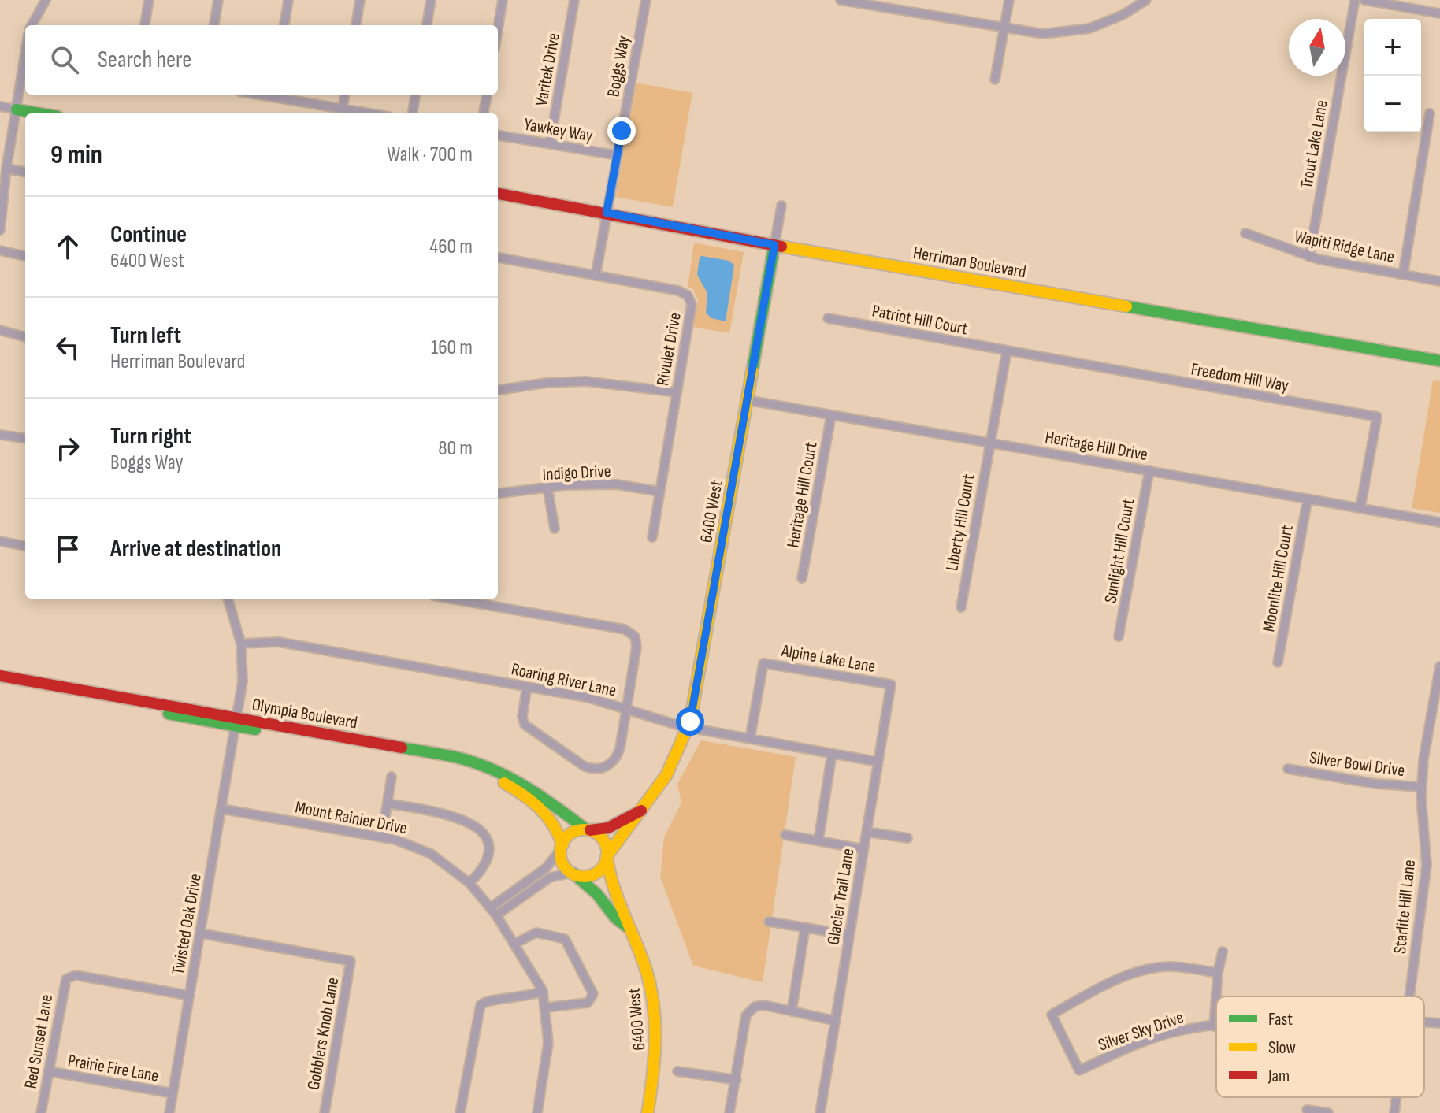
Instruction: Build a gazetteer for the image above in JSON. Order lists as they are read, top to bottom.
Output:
{
  "streets": {
    "street": [
      "Boggs Way",
      "Varitek Drive",
      "Yawkey Way",
      "Trout Lake Lane",
      "Wapiti Ridge Lane",
      "Herriman Boulevard",
      "Patriot Hill Court",
      "Rivulet Drive",
      "Freedom Hill Way",
      "Heritage Hill Drive",
      "Indigo Drive",
      "Heritage Hill Court",
      "6400 West",
      "Liberty Hill Court",
      "Sunlight Hill Court",
      "Moonlite Hill Court",
      "Alpine Lake Lane",
      "Roaring River Lane",
      "Olympia Boulevard",
      "Silver Bowl Drive",
      "Mount Rainier Drive",
      "Glacier Trail Lane",
      "Starlite Hill Lane",
      "Twisted Oak Drive",
      "Silver Sky Drive",
      "Gobblers Knob Lane",
      "Red Sunset Lane",
      "Prairie Fire Lane"
    ]
  },
  "crossings": [
    ["Boggs Way", "Yawkey Way"],
    ["Boggs Way", "Herriman Boulevard"],
    ["Boggs Way", "Rivulet Drive"],
    ["Varitek Drive", "Yawkey Way"],
    ["Trout Lake Lane", "Wapiti Ridge Lane"],
    ["Herriman Boulevard", "6400 West"],
    ["Patriot Hill Court", "Freedom Hill Way"],
    ["Patriot Hill Court", "Liberty Hill Court"],
    ["Rivulet Drive", "Indigo Drive"],
    ["Freedom Hill Way", "Heritage Hill Drive"],
    ["Freedom Hill Way", "Liberty Hill Court"],
    ["Heritage Hill Drive", "Heritage Hill Court"],
    ["Heritage Hill Drive", "6400 West"],
    ["Heritage Hill Drive", "Liberty Hill Court"],
    ["Heritage Hill Drive", "Sunlight Hill Court"],
    ["Heritage Hill Drive", "Moonlite Hill Court"],
    ["6400 West", "Roaring River Lane"],
    ["6400 West", "Olympia Boulevard"],
    ["Alpine Lake Lane", "Roaring River Lane"],
    ["Alpine Lake Lane", "Glacier Trail Lane"],
    ["Roaring River Lane", "Glacier Trail Lane"],
    ["Roaring River Lane", "Twisted Oak Drive"],
    ["Olympia Boulevard", "Twisted Oak Drive"],
    ["Silver Bowl Drive", "Starlite Hill Lane"],
    ["Mount Rainier Drive", "Twisted Oak Drive"],
    ["Twisted Oak Drive", "Gobblers Knob Lane"],
    ["Twisted Oak Drive", "Red Sunset Lane"],
    ["Twisted Oak Drive", "Prairie Fire Lane"],
    ["Red Sunset Lane", "Prairie Fire Lane"]
  ],
  "legend": ["Fast", "Slow", "Jam"],
  "north": "top",
  "page": {
    "map_buttons": ["+", "−"],
    "search": "Search here",
    "heading": ["9 min", "Walk · 700 m"],
    "list": [
      ["Continue", "6400 West", "460 m"],
      ["Turn left", "Herriman Boulevard", "160 m"],
      ["Turn right", "Boggs Way", "80 m"],
      "Arrive at destination"
    ]
  }
}
